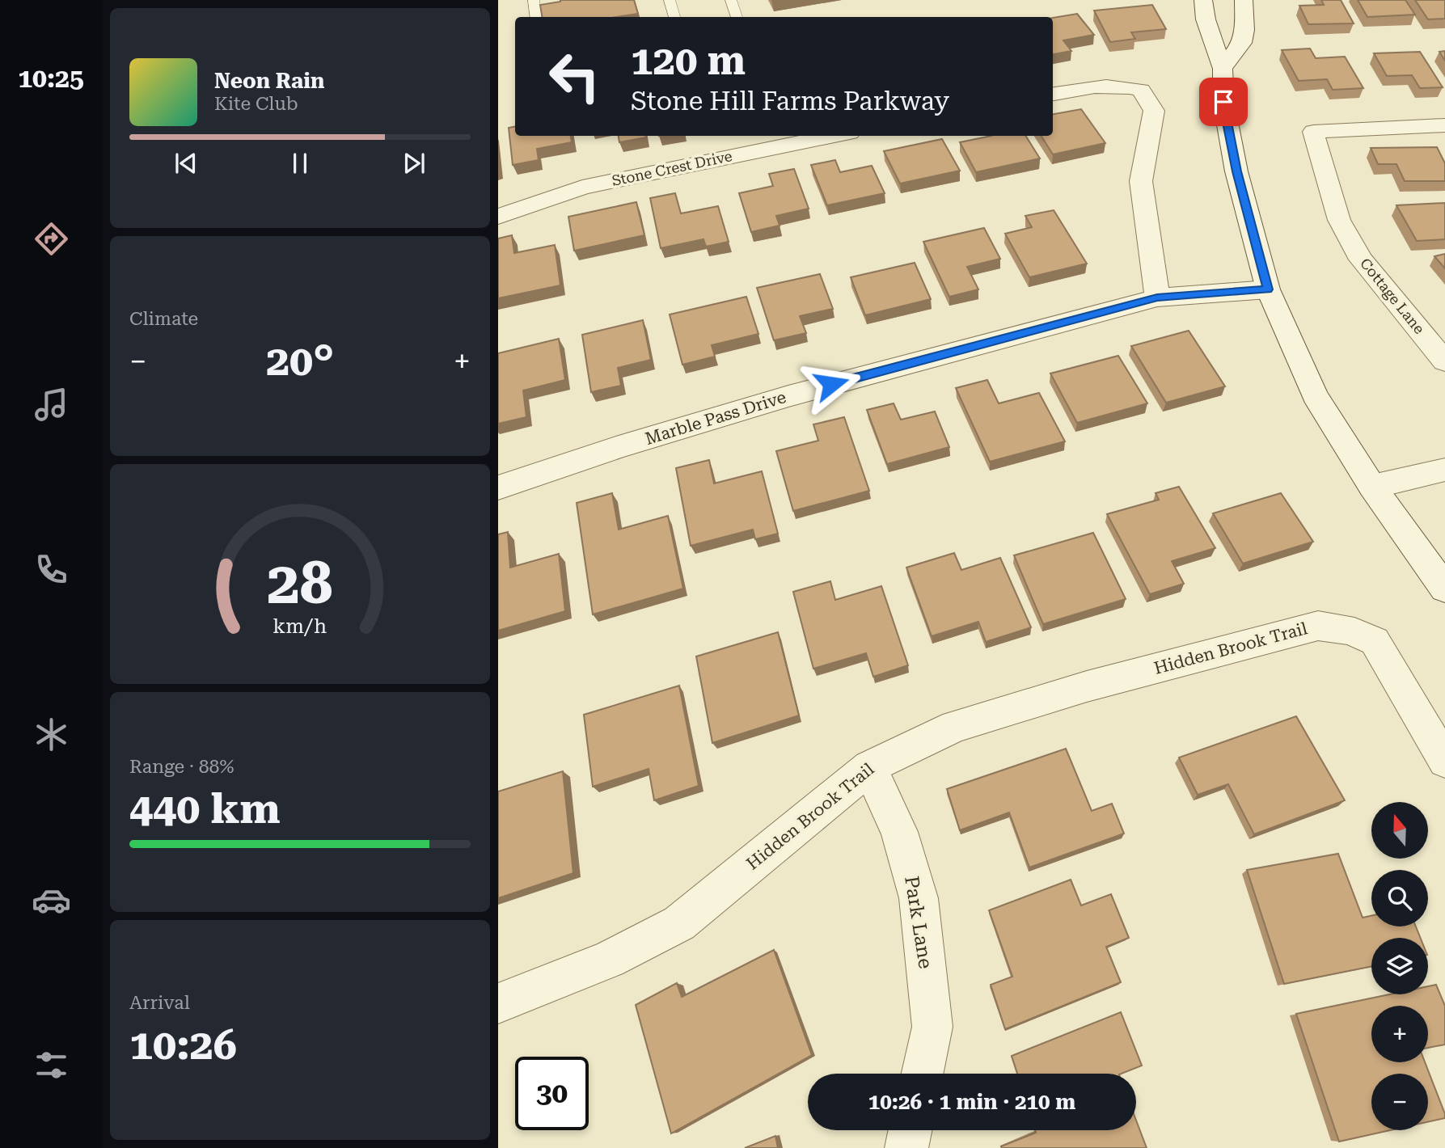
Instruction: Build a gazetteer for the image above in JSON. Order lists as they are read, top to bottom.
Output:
{
  "streets": {
    "street": [
      "Stone Crest Drive",
      "Cottage Lane",
      "Marble Pass Drive",
      "Hidden Brook Trail",
      "Park Lane"
    ]
  },
  "crossings": [
    ["Hidden Brook Trail", "Park Lane"]
  ],
  "north": "top",
  "page": {
    "tabs": "10:25",
    "turn": ["120 m", "Stone Hill Farms Parkway"],
    "song": ["Neon Rain", "Kite Club"],
    "tile": [
      "Climate",
      ["Range · 88%", "440 km"],
      ["Arrival", "10:26"]
    ],
    "heat": ["−", "20°", "+"],
    "map_buttons": ["+", "−"],
    "limit": "30",
    "trip": "10:26 · 1 min · 210 m",
    "gauge": ["28", "km/h"]
  }
}
